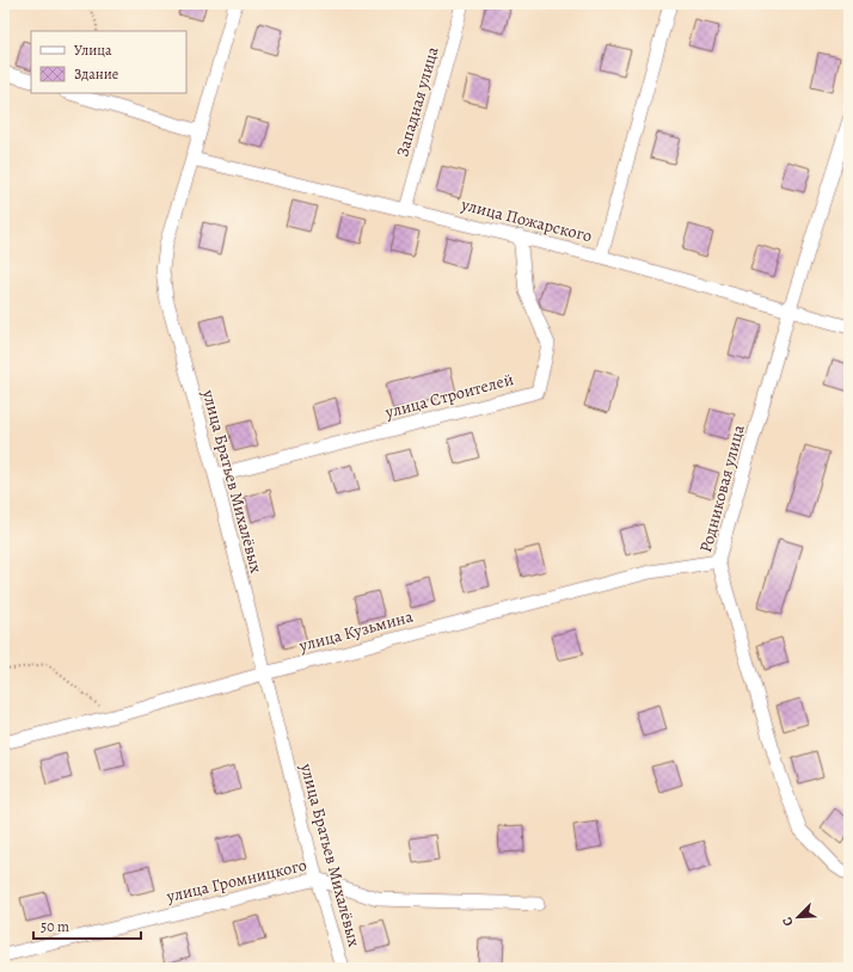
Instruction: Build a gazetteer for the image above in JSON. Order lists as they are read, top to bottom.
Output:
{
  "streets": {
    "street": [
      "Западная улица",
      "улица Пожарского",
      "улица Строителей",
      "улица Братьев Михалёвых",
      "Родниковая улица",
      "улица Кузьмина",
      "улица Громницкого"
    ]
  },
  "crossings": [
    ["Западная улица", "улица Пожарского"],
    ["улица Пожарского", "улица Строителей"],
    ["улица Пожарского", "улица Братьев Михалёвых"],
    ["улица Пожарского", "Родниковая улица"],
    ["улица Строителей", "улица Братьев Михалёвых"],
    ["улица Братьев Михалёвых", "улица Кузьмина"],
    ["улица Братьев Михалёвых", "улица Громницкого"],
    ["Родниковая улица", "улица Кузьмина"]
  ],
  "legend": ["Улица", "Здание"],
  "scale_bar": "50 m",
  "north": "bottom left"
}
